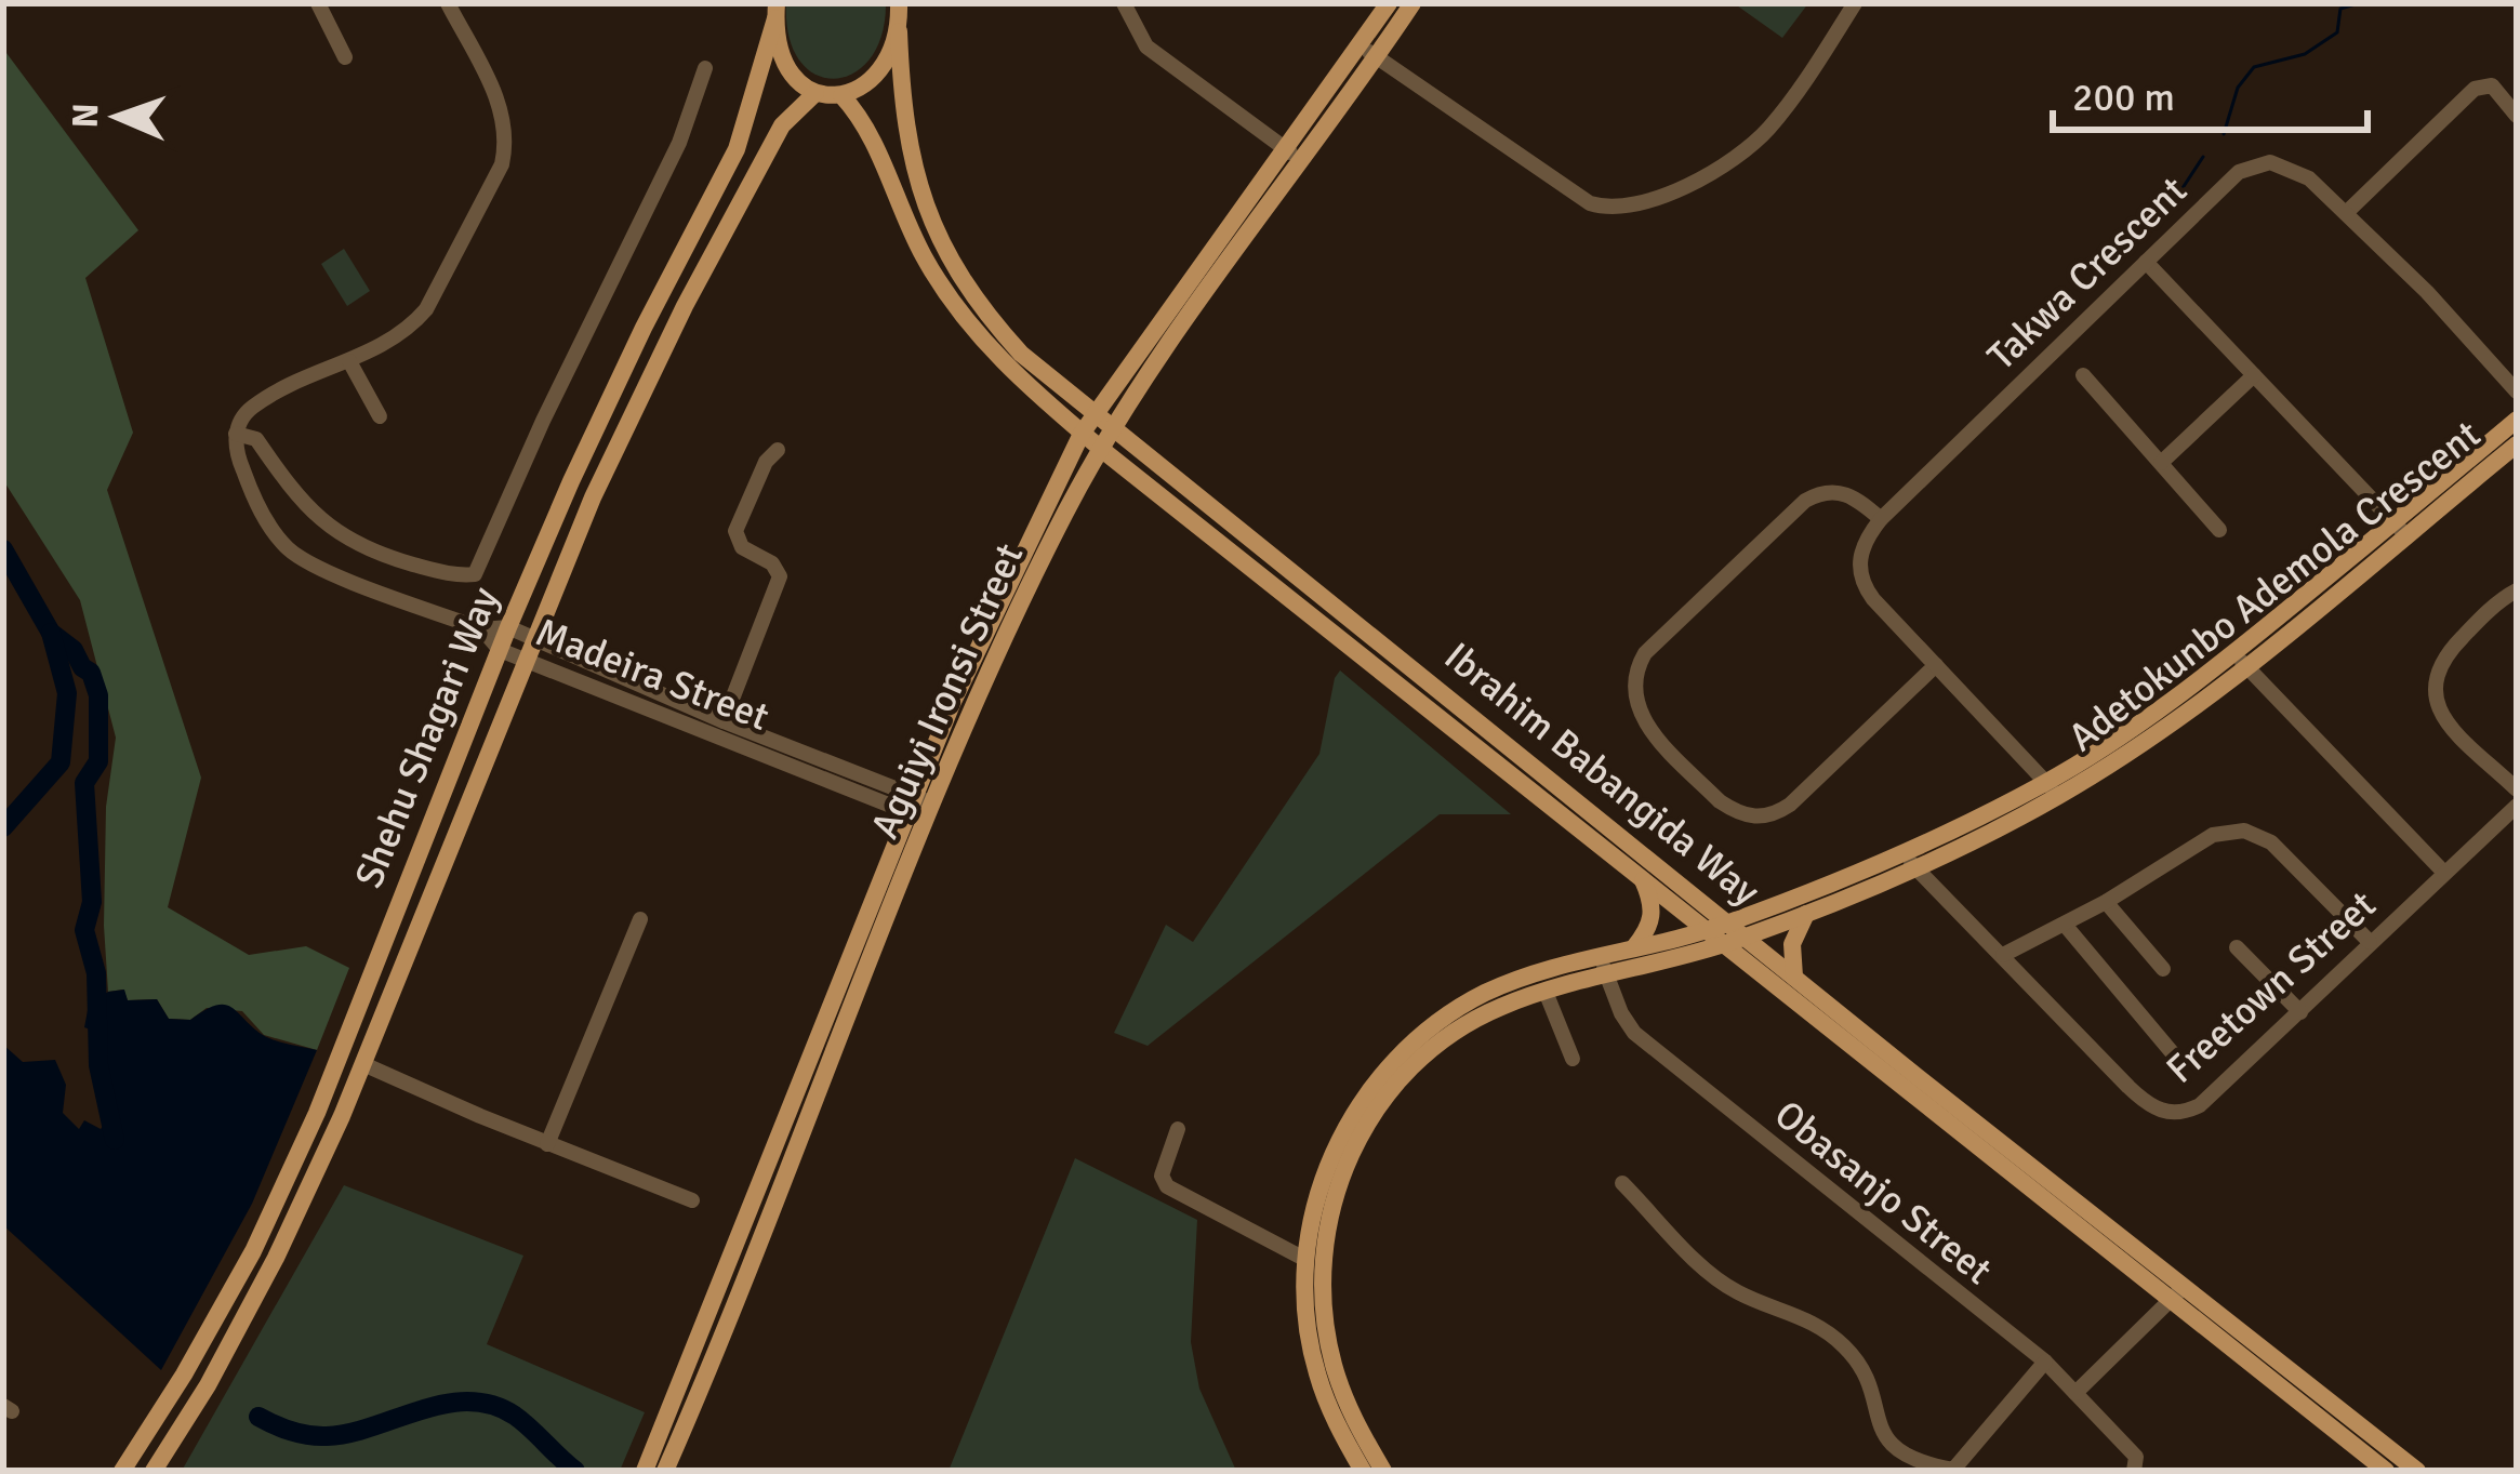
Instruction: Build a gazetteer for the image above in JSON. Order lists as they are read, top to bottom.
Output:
{
  "streets": {
    "main road": [
      "Adetokunbo Ademola Crescent",
      "Aguiyi Ironsi Street",
      "Shehu Shagari Way",
      "Ibrahim Babangida Way"
    ],
    "street": [
      "Takwa Crescent",
      "Madeira Street",
      "Freetown Street",
      "Obasanjo Street"
    ]
  },
  "crossings": [
    ["Takwa Crescent", "Adetokunbo Ademola Crescent"],
    ["Adetokunbo Ademola Crescent", "Ibrahim Babangida Way"],
    ["Adetokunbo Ademola Crescent", "Freetown Street"],
    ["Adetokunbo Ademola Crescent", "Obasanjo Street"],
    ["Madeira Street", "Aguiyi Ironsi Street"],
    ["Madeira Street", "Shehu Shagari Way"],
    ["Aguiyi Ironsi Street", "Ibrahim Babangida Way"]
  ],
  "scale_bar": "200 m",
  "north": "left"
}
